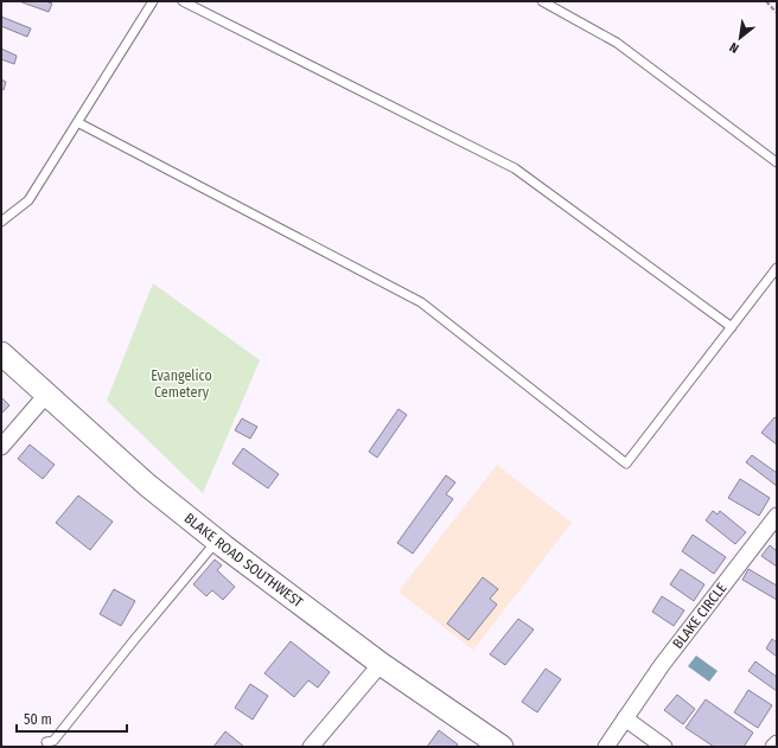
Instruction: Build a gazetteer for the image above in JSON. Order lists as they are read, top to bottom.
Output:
{
  "streets": {
    "main road": ["BLAKE ROAD SOUTHWEST"],
    "street": ["BLAKE CIRCLE"]
  },
  "parks": ["Evangelico Cemetery"],
  "scale_bar": "50 m",
  "north": "bottom left"
}
